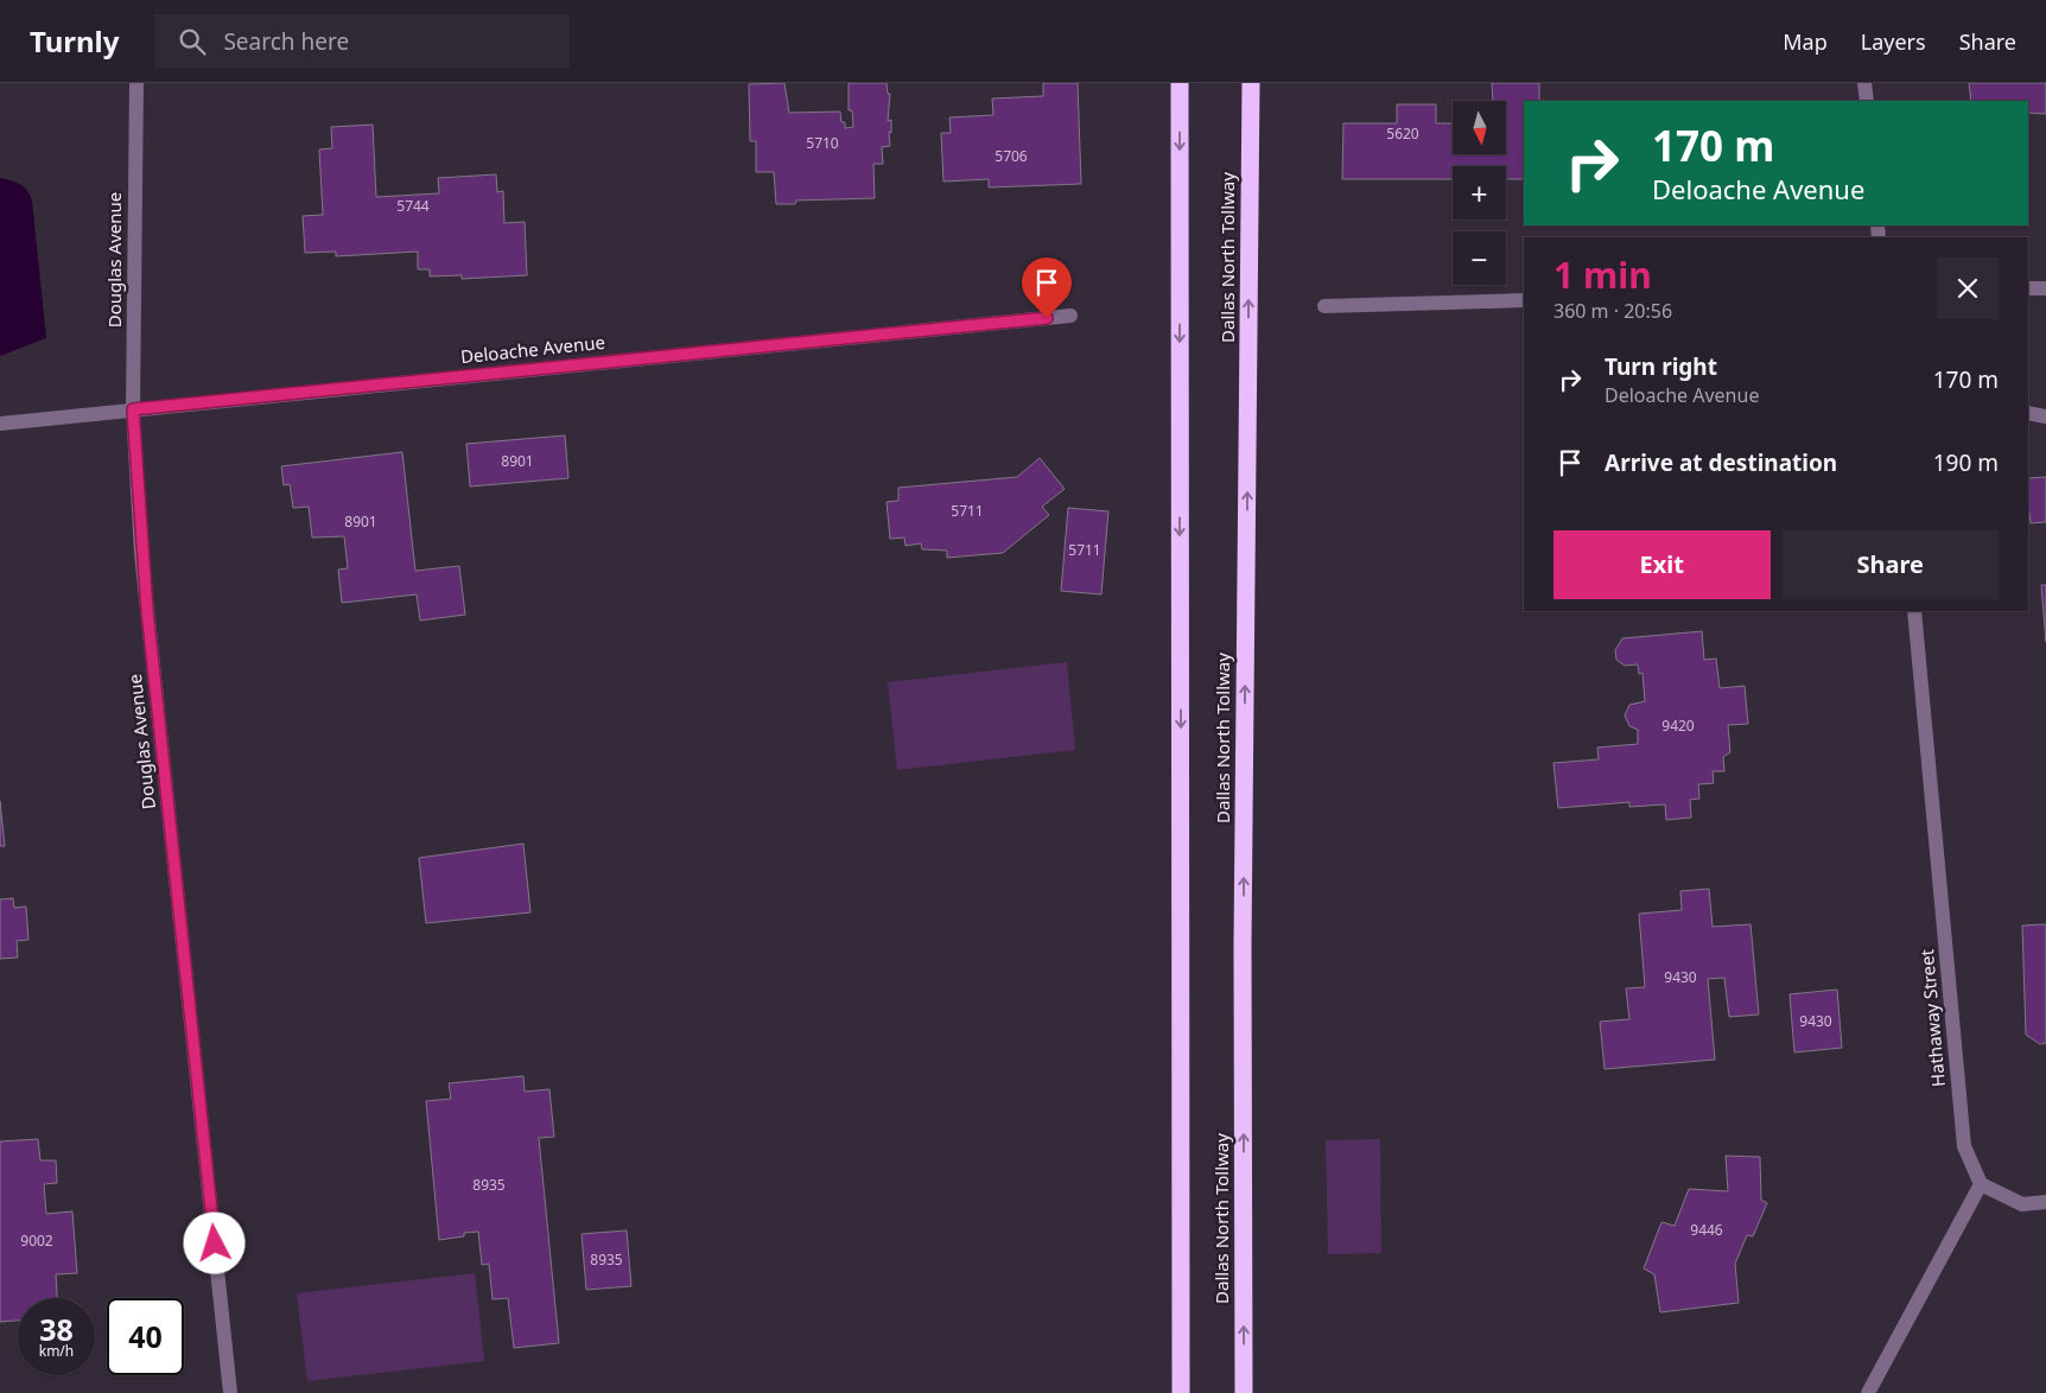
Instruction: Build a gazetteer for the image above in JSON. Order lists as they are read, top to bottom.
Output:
{
  "streets": {
    "highway": ["Dallas North Tollway"],
    "street": ["Douglas Avenue", "Deloache Avenue", "Hathaway Street"]
  },
  "crossings": [
    ["Douglas Avenue", "Deloache Avenue"]
  ],
  "house_numbers": [
    "5620",
    "5710",
    "5706",
    "5744",
    "8901",
    "5711",
    "8901",
    "5711",
    "9420",
    "9430",
    "9430",
    "8935",
    "9446",
    "9002",
    "8935"
  ],
  "north": "bottom",
  "page": {
    "header": "Turnly",
    "search": "Search here",
    "nav": ["Map", "Layers", "Share"],
    "map_buttons": ["+", "−"],
    "turn": ["170 m", "Deloache Avenue"],
    "heading": ["1 min", "360 m · 20:56"],
    "list": [
      {
        "name": "Turn right",
        "note": "Deloache Avenue",
        "value": "170 m"
      },
      {
        "name": "Arrive at destination",
        "value": "190 m"
      }
    ],
    "buttons": ["Exit", "Share"],
    "speed": "38 km/h",
    "limit": "40"
  }
}
